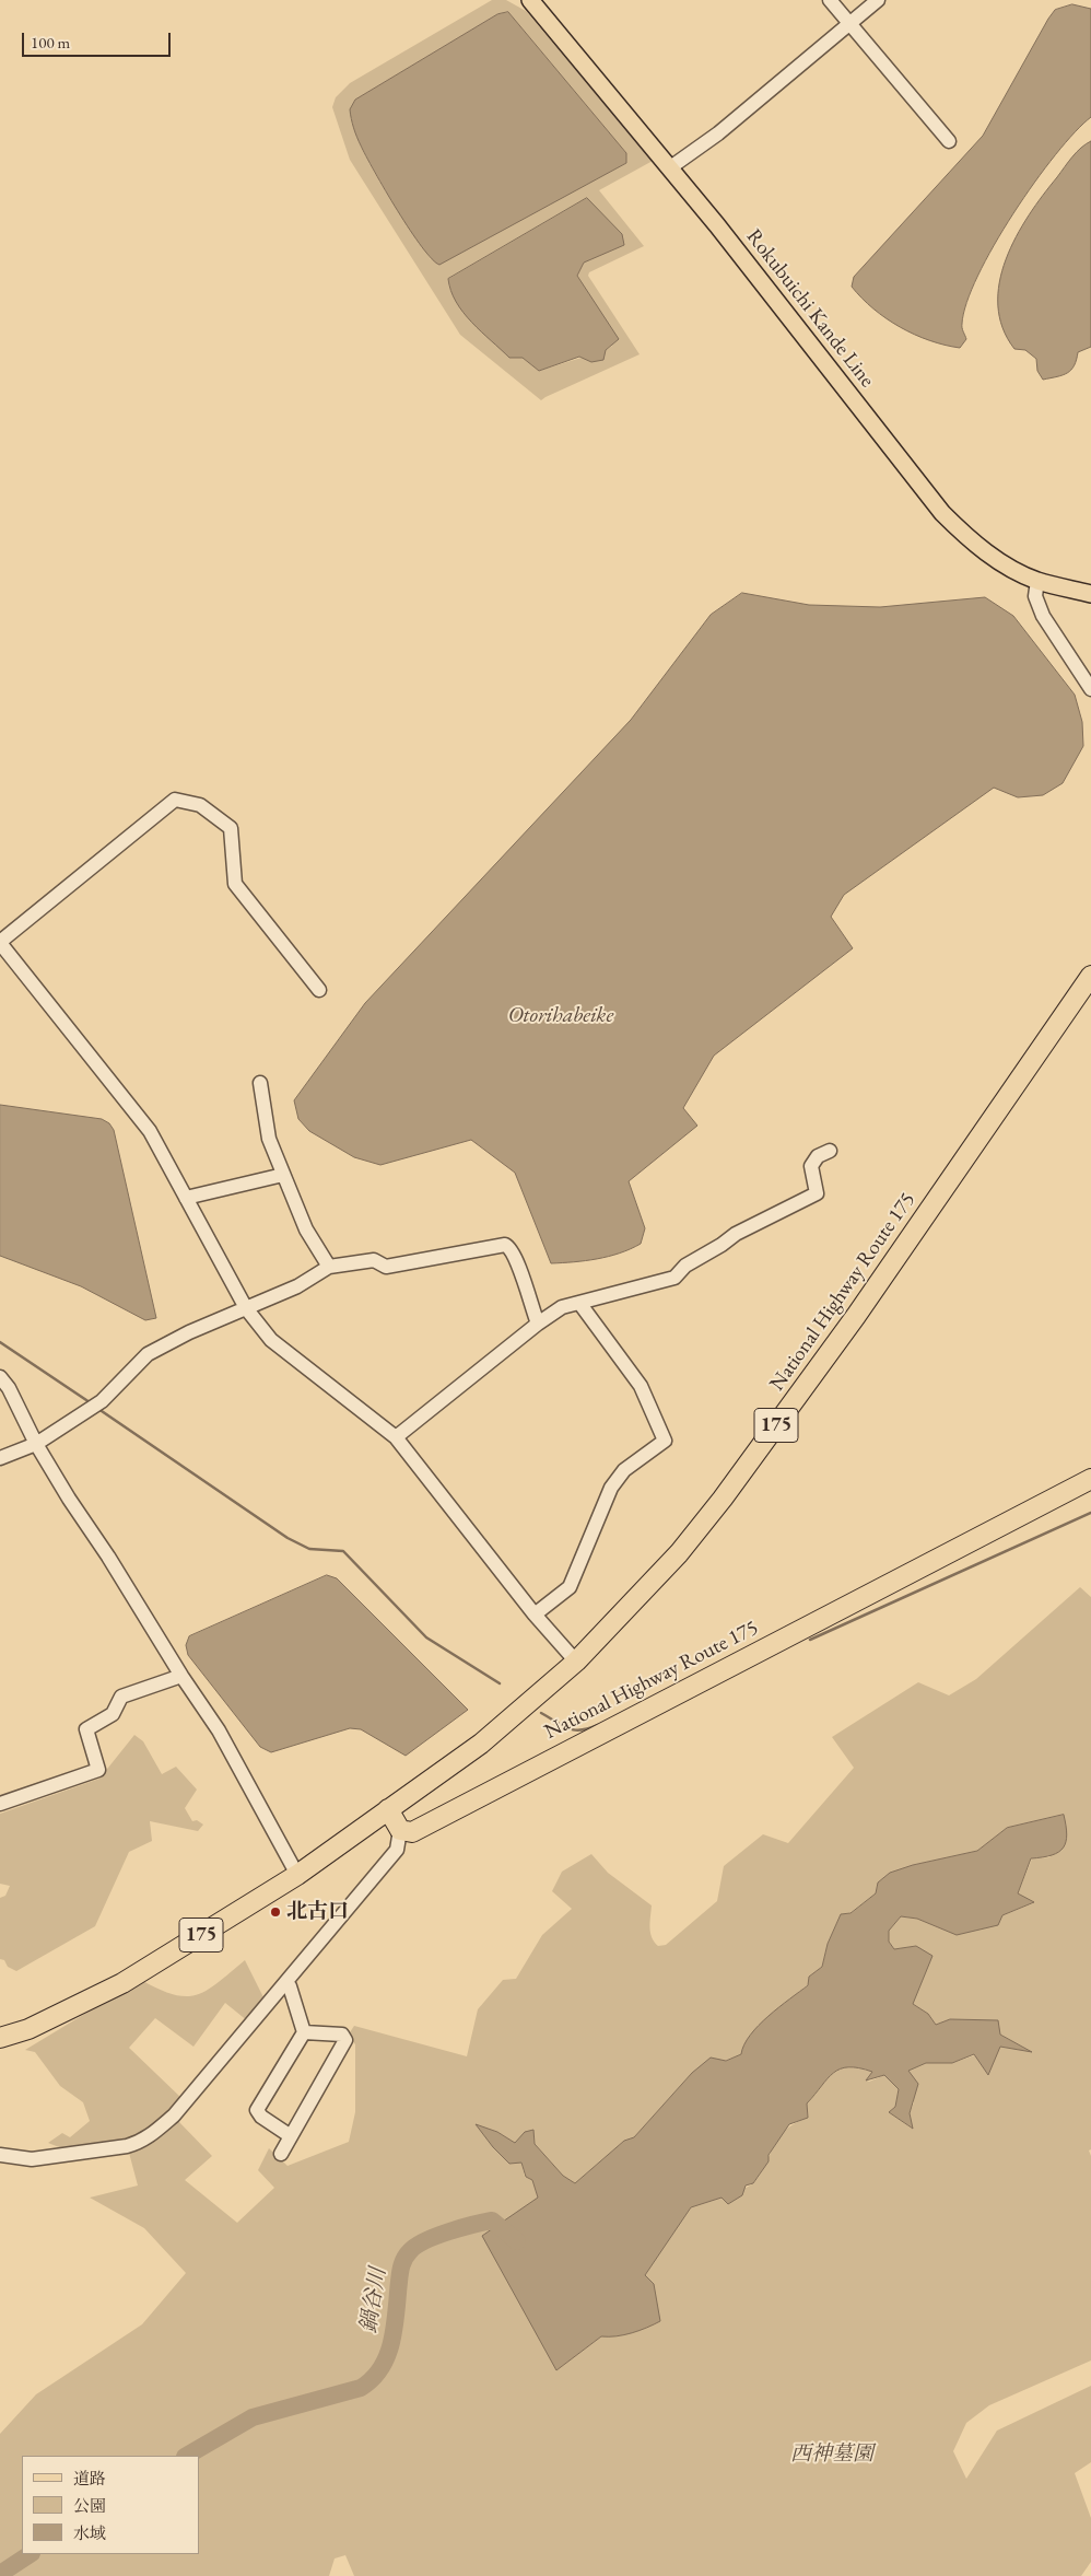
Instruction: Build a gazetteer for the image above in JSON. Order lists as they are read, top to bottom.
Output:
{
  "streets": {
    "highway": ["National Highway Route 175", "175"],
    "main road": ["Rokubuichi Kande Line"]
  },
  "water": ["Otorihabeike", "鍋谷川"],
  "parks": ["西神墓園"],
  "places": ["北古口"],
  "legend": ["道路", "公園", "水域"],
  "scale_bar": "100 m"
}
